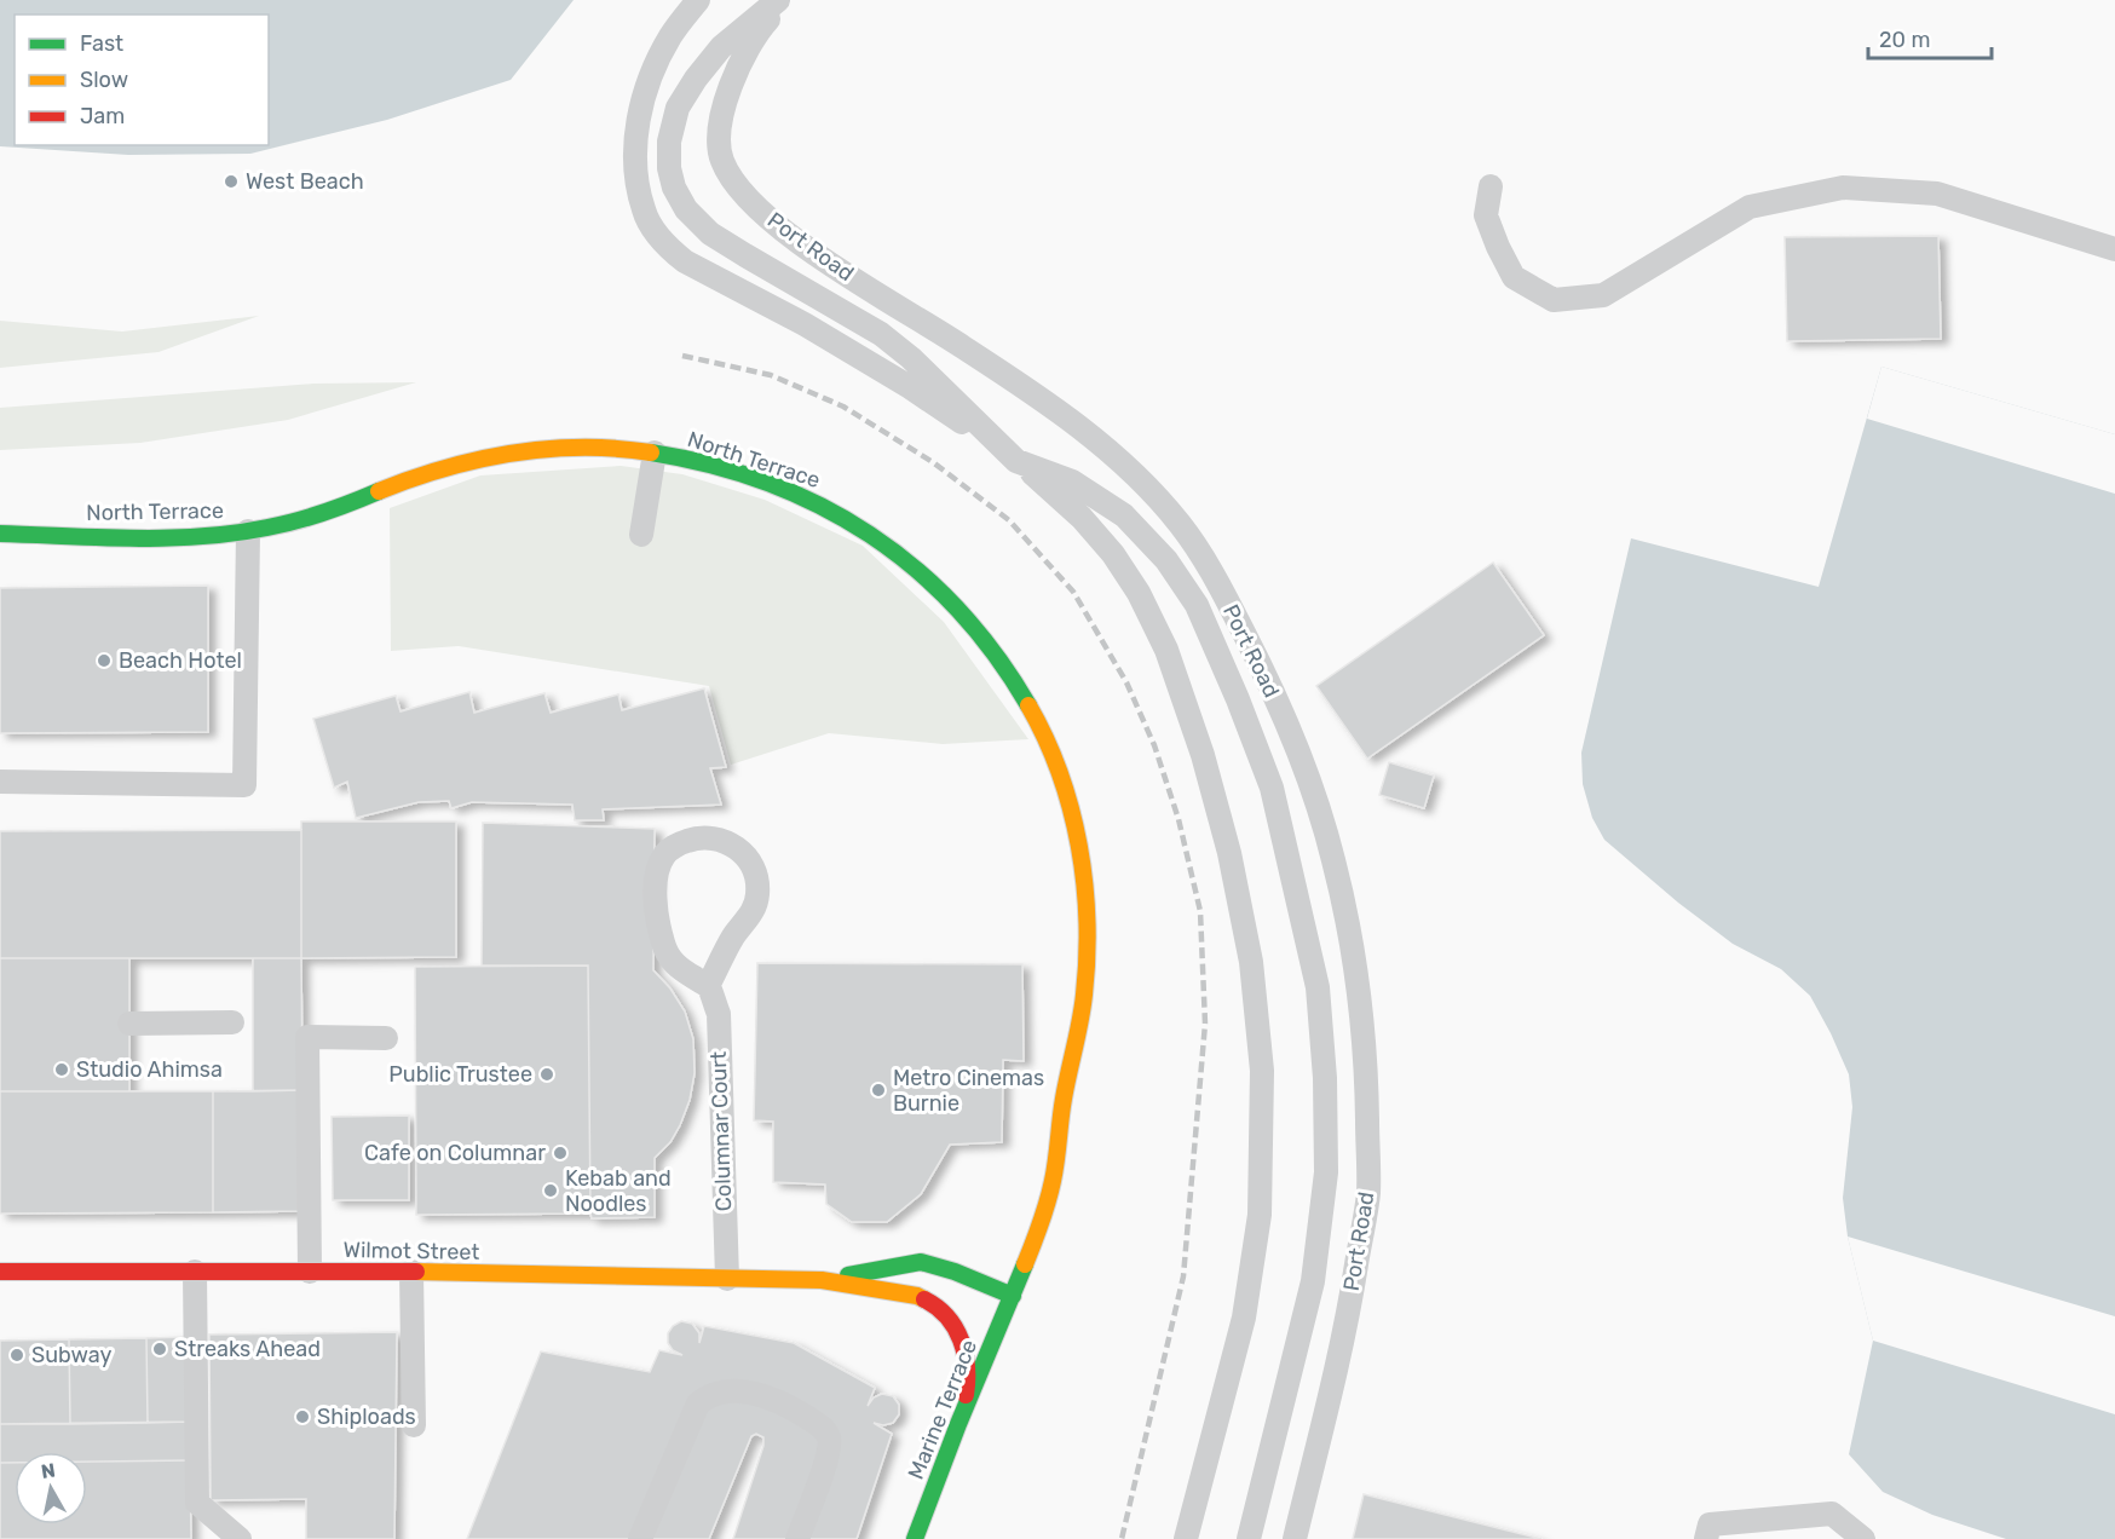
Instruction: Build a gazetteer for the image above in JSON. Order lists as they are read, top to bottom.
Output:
{
  "streets": {
    "street": ["North Terrace", "Wilmot Street", "Marine Terrace"],
    "lane": ["Port Road", "Columnar Court"]
  },
  "crossings": [
    ["North Terrace", "Wilmot Street"],
    ["North Terrace", "Marine Terrace"],
    ["Columnar Court", "Wilmot Street"],
    ["Wilmot Street", "Marine Terrace"]
  ],
  "places": [
    "West Beach",
    "Beach Hotel",
    "Studio Ahimsa",
    "Public Trustee",
    "Metro Cinemas Burnie",
    "Cafe on Columnar",
    "Kebab and Noodles",
    "Streaks Ahead",
    "Subway",
    "Shiploads"
  ],
  "legend": ["Fast", "Slow", "Jam"],
  "scale_bar": "20 m",
  "north": "top"
}
